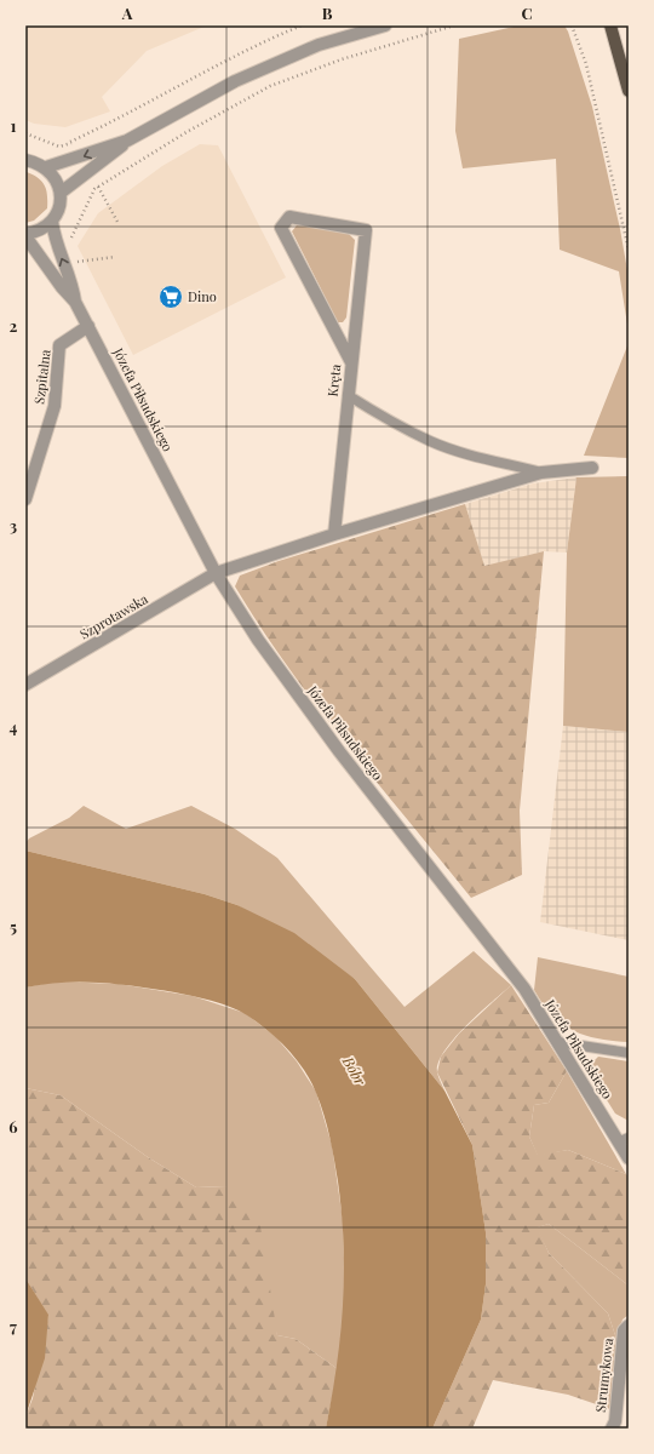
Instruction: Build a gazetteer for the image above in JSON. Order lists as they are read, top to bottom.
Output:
{
  "streets": {
    "street": [
      "Szpitalna",
      "Kręta",
      "Józefa Piłsudskiego",
      "Szprotawska",
      "Strumykowa"
    ]
  },
  "crossings": [
    ["Szpitalna", "Józefa Piłsudskiego"],
    ["Józefa Piłsudskiego", "Szprotawska"]
  ],
  "water": ["Bóbr"],
  "places": {
    "supermarket": ["Dino"]
  },
  "grid": {
    "columns": ["A", "B", "C"],
    "rows": [
      "1",
      "2",
      "3",
      "4",
      "5",
      "6",
      "7"
    ]
  }
}
